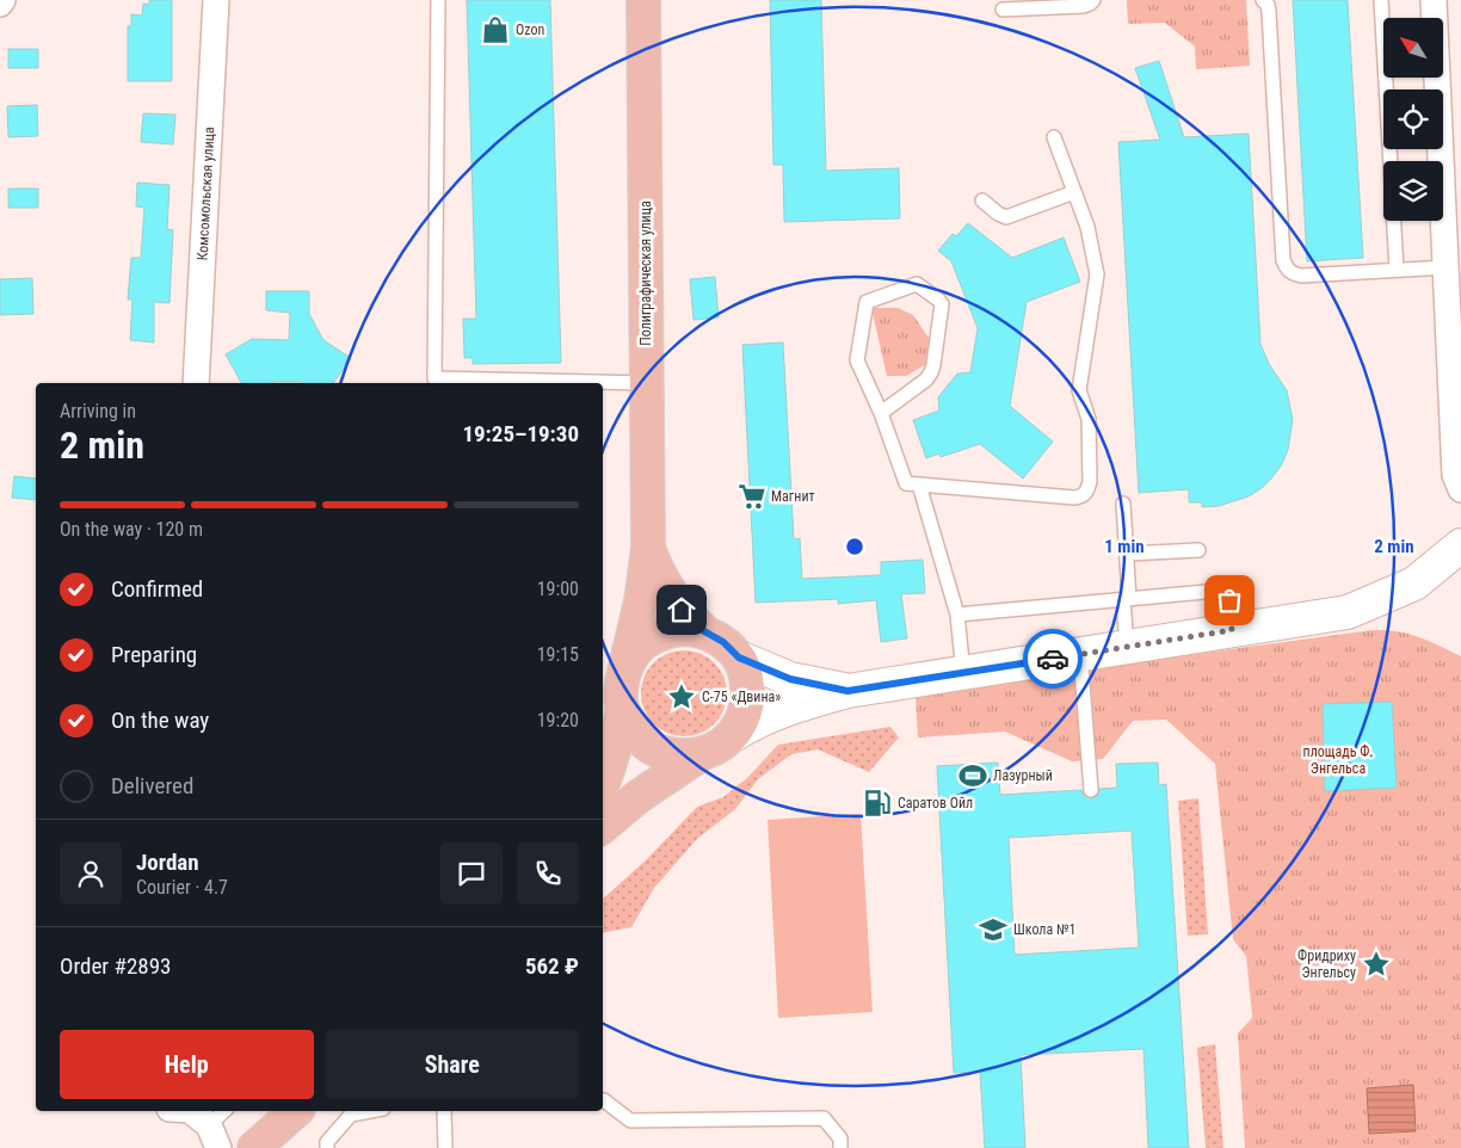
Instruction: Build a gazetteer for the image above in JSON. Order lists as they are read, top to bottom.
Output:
{
  "streets": {
    "main road": ["Полиграфическая улица"],
    "street": ["Комсомольская улица"]
  },
  "parks": ["площадь Ф. Энгельса"],
  "places": {
    "shop": ["Ozon"],
    "supermarket": ["Магнит"],
    "place": ["С-75 «Двина»", "Фридриху Энгельсу"],
    "sports": ["Лазурный"],
    "fuel station": ["Саратов Ойл"],
    "school or university": ["Школа №1"]
  },
  "north": "top left",
  "page": {
    "heading": ["2 min", "Arriving in", "19:25–19:30"],
    "panel": [
      "Jordan",
      "Courier · 4.7",
      "Order #2893",
      "562 ₽"
    ],
    "bar": "On the way · 120 m",
    "list": [
      ["Confirmed", "19:00"],
      ["Preparing", "19:15"],
      ["On the way", "19:20"],
      "Delivered"
    ],
    "buttons": ["Help", "Share"]
  },
  "rings": ["1 min", "2 min"]
}
